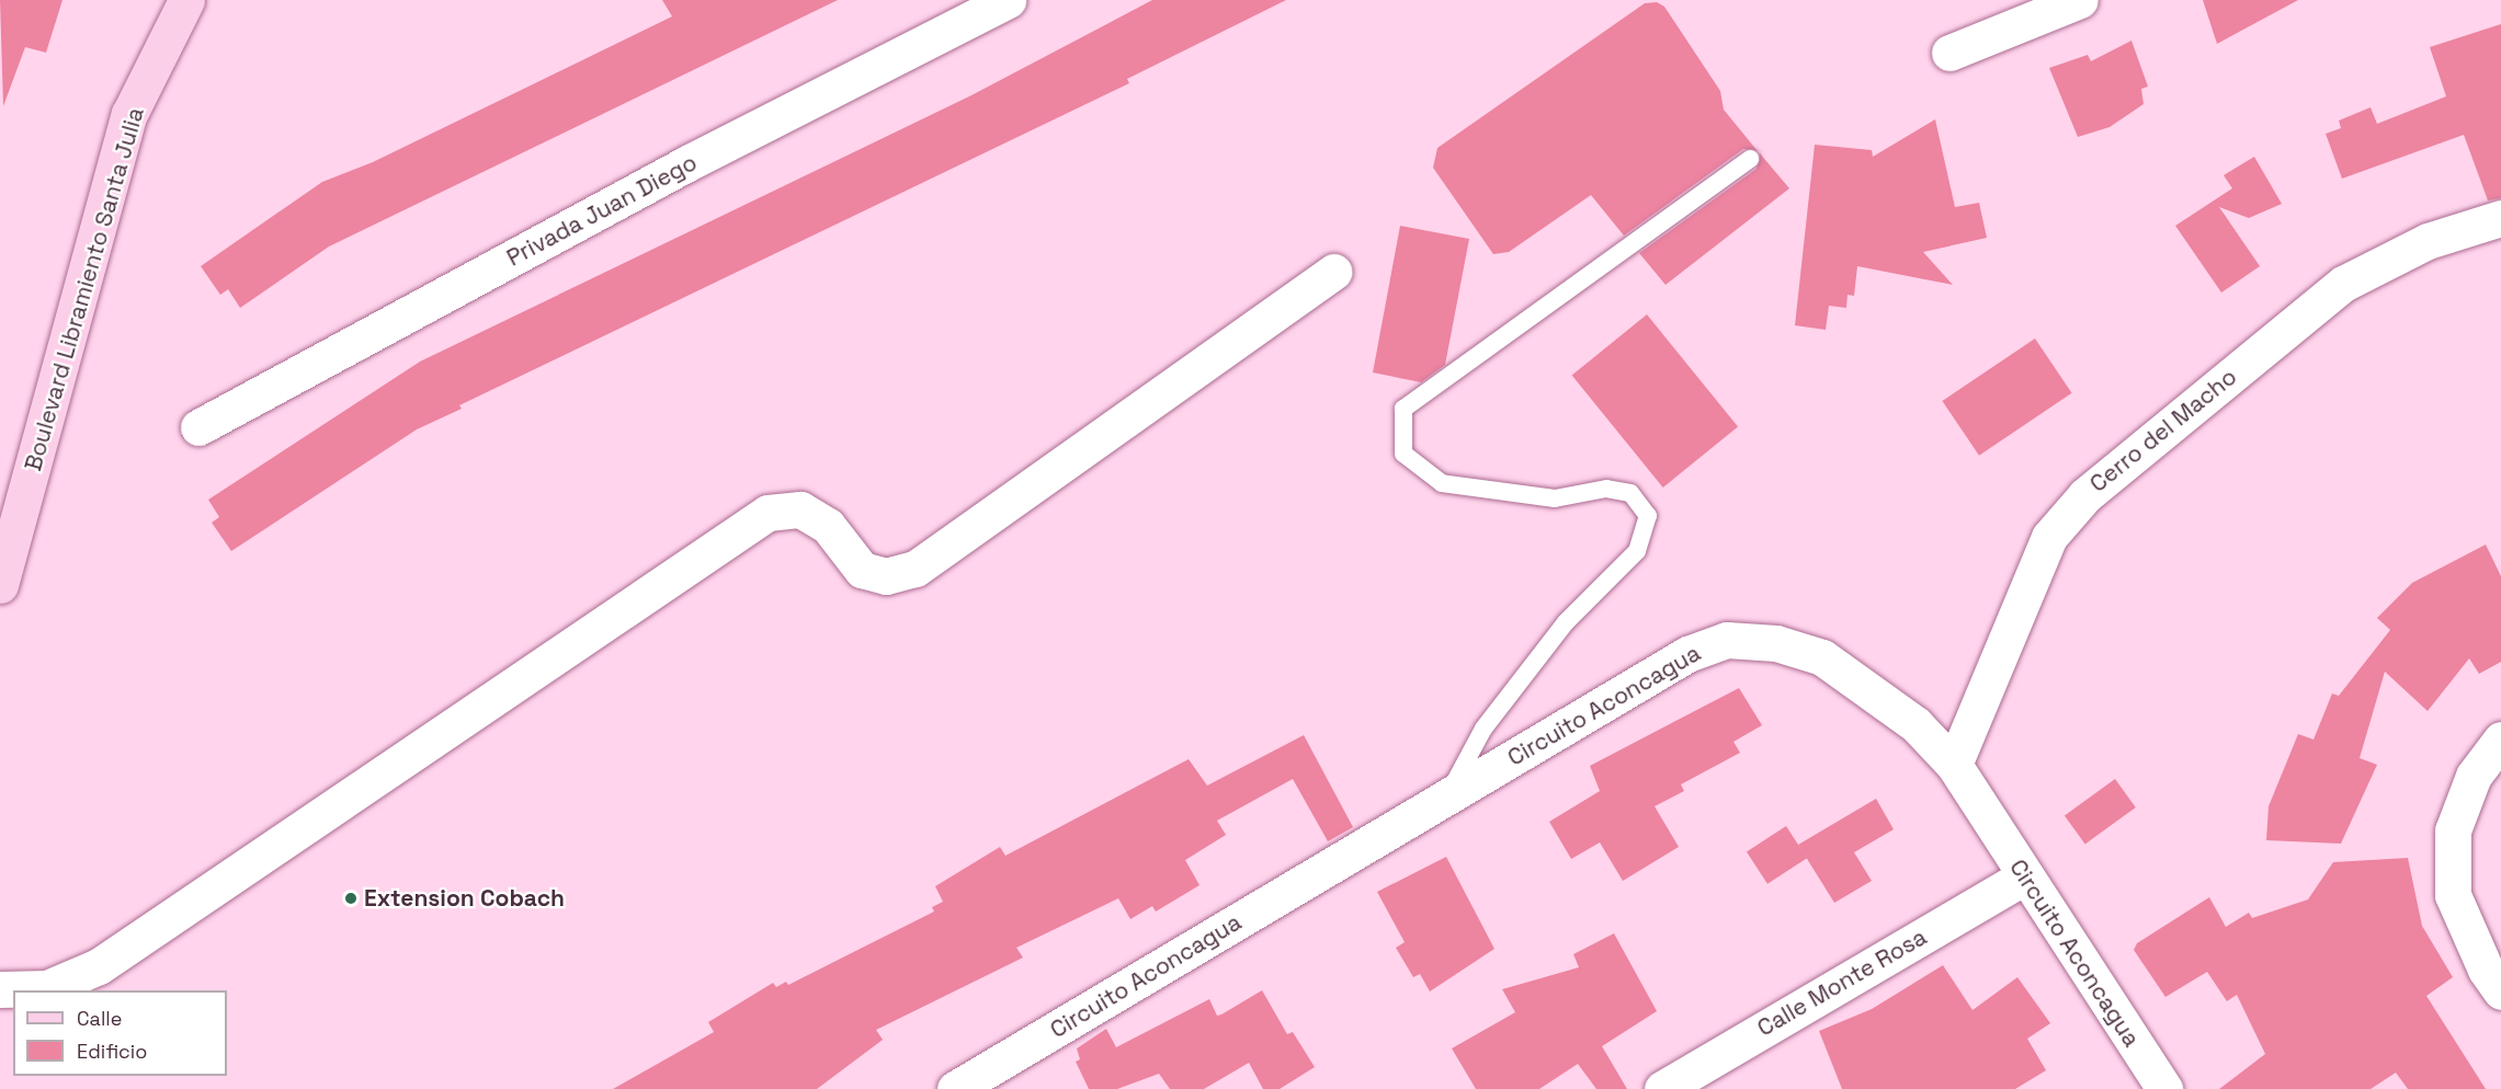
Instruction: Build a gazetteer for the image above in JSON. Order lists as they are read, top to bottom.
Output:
{
  "streets": {
    "main road": ["Boulevard Libramiento Santa Julia"],
    "street": [
      "Privada Juan Diego",
      "Cerro del Macho",
      "Circuito Aconcagua",
      "Calle Monte Rosa"
    ]
  },
  "crossings": [
    ["Cerro del Macho", "Circuito Aconcagua"],
    ["Circuito Aconcagua", "Calle Monte Rosa"]
  ],
  "places": ["Extension Cobach"],
  "legend": ["Calle", "Edificio"]
}
